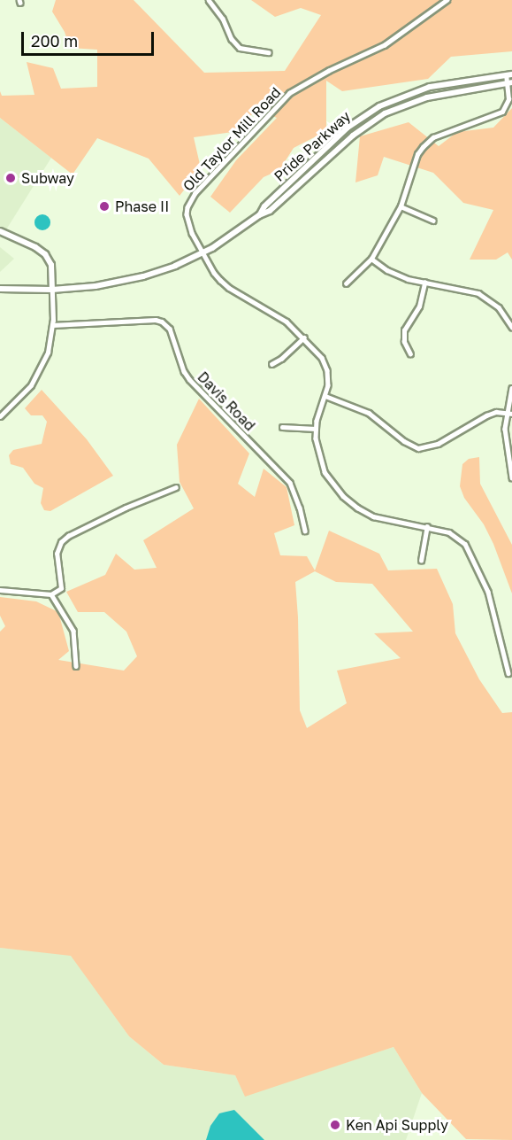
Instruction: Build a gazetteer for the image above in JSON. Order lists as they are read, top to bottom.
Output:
{
  "streets": {
    "main road": ["Pride Parkway"],
    "street": ["Old Taylor Mill Road", "Davis Road"]
  },
  "crossings": [
    ["Old Taylor Mill Road", "Pride Parkway"]
  ],
  "places": ["Subway", "Phase II", "Ken Api Supply"],
  "scale_bar": "200 m"
}
